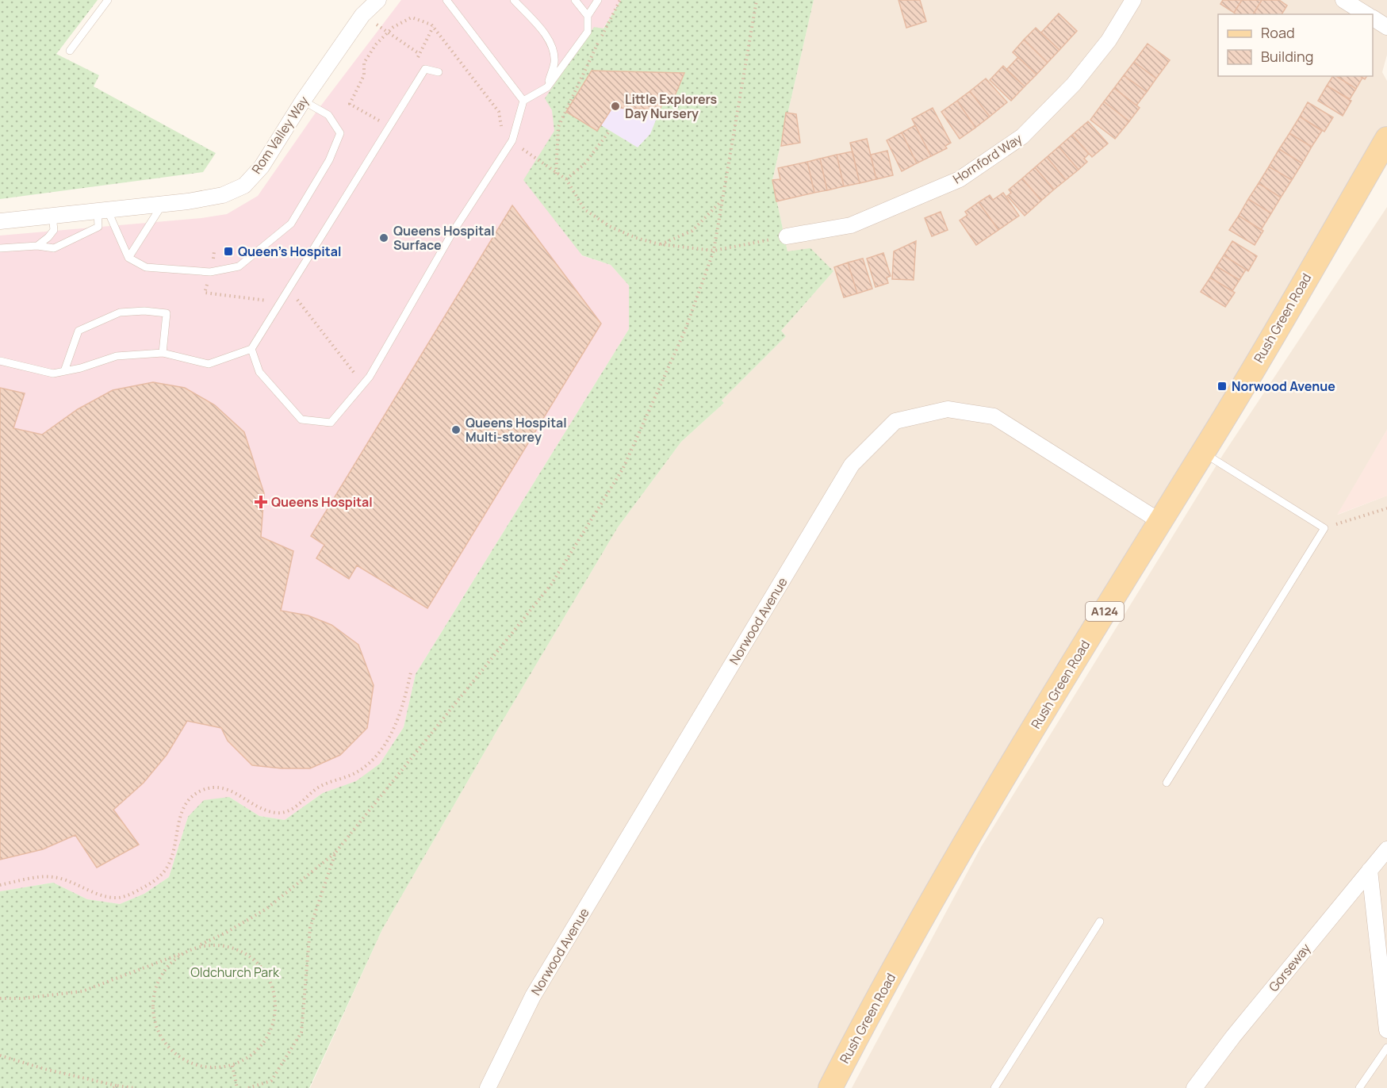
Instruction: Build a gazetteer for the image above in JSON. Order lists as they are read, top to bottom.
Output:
{
  "streets": {
    "main road": ["Rush Green Road", "A124"],
    "street": [
      "Rom Valley Way",
      "Hornford Way",
      "Norwood Avenue",
      "Gorseway"
    ]
  },
  "crossings": [
    ["Rush Green Road", "Norwood Avenue"]
  ],
  "parks": ["Oldchurch Park"],
  "places": {
    "other": ["Little Explorers Day Nursery", "Queens Hospital Surface", "Queens Hospital Multi-storey"],
    "transit": ["Queen's Hospital", "Norwood Avenue"],
    "health": ["Queens Hospital"]
  },
  "legend": ["Road", "Building"]
}
